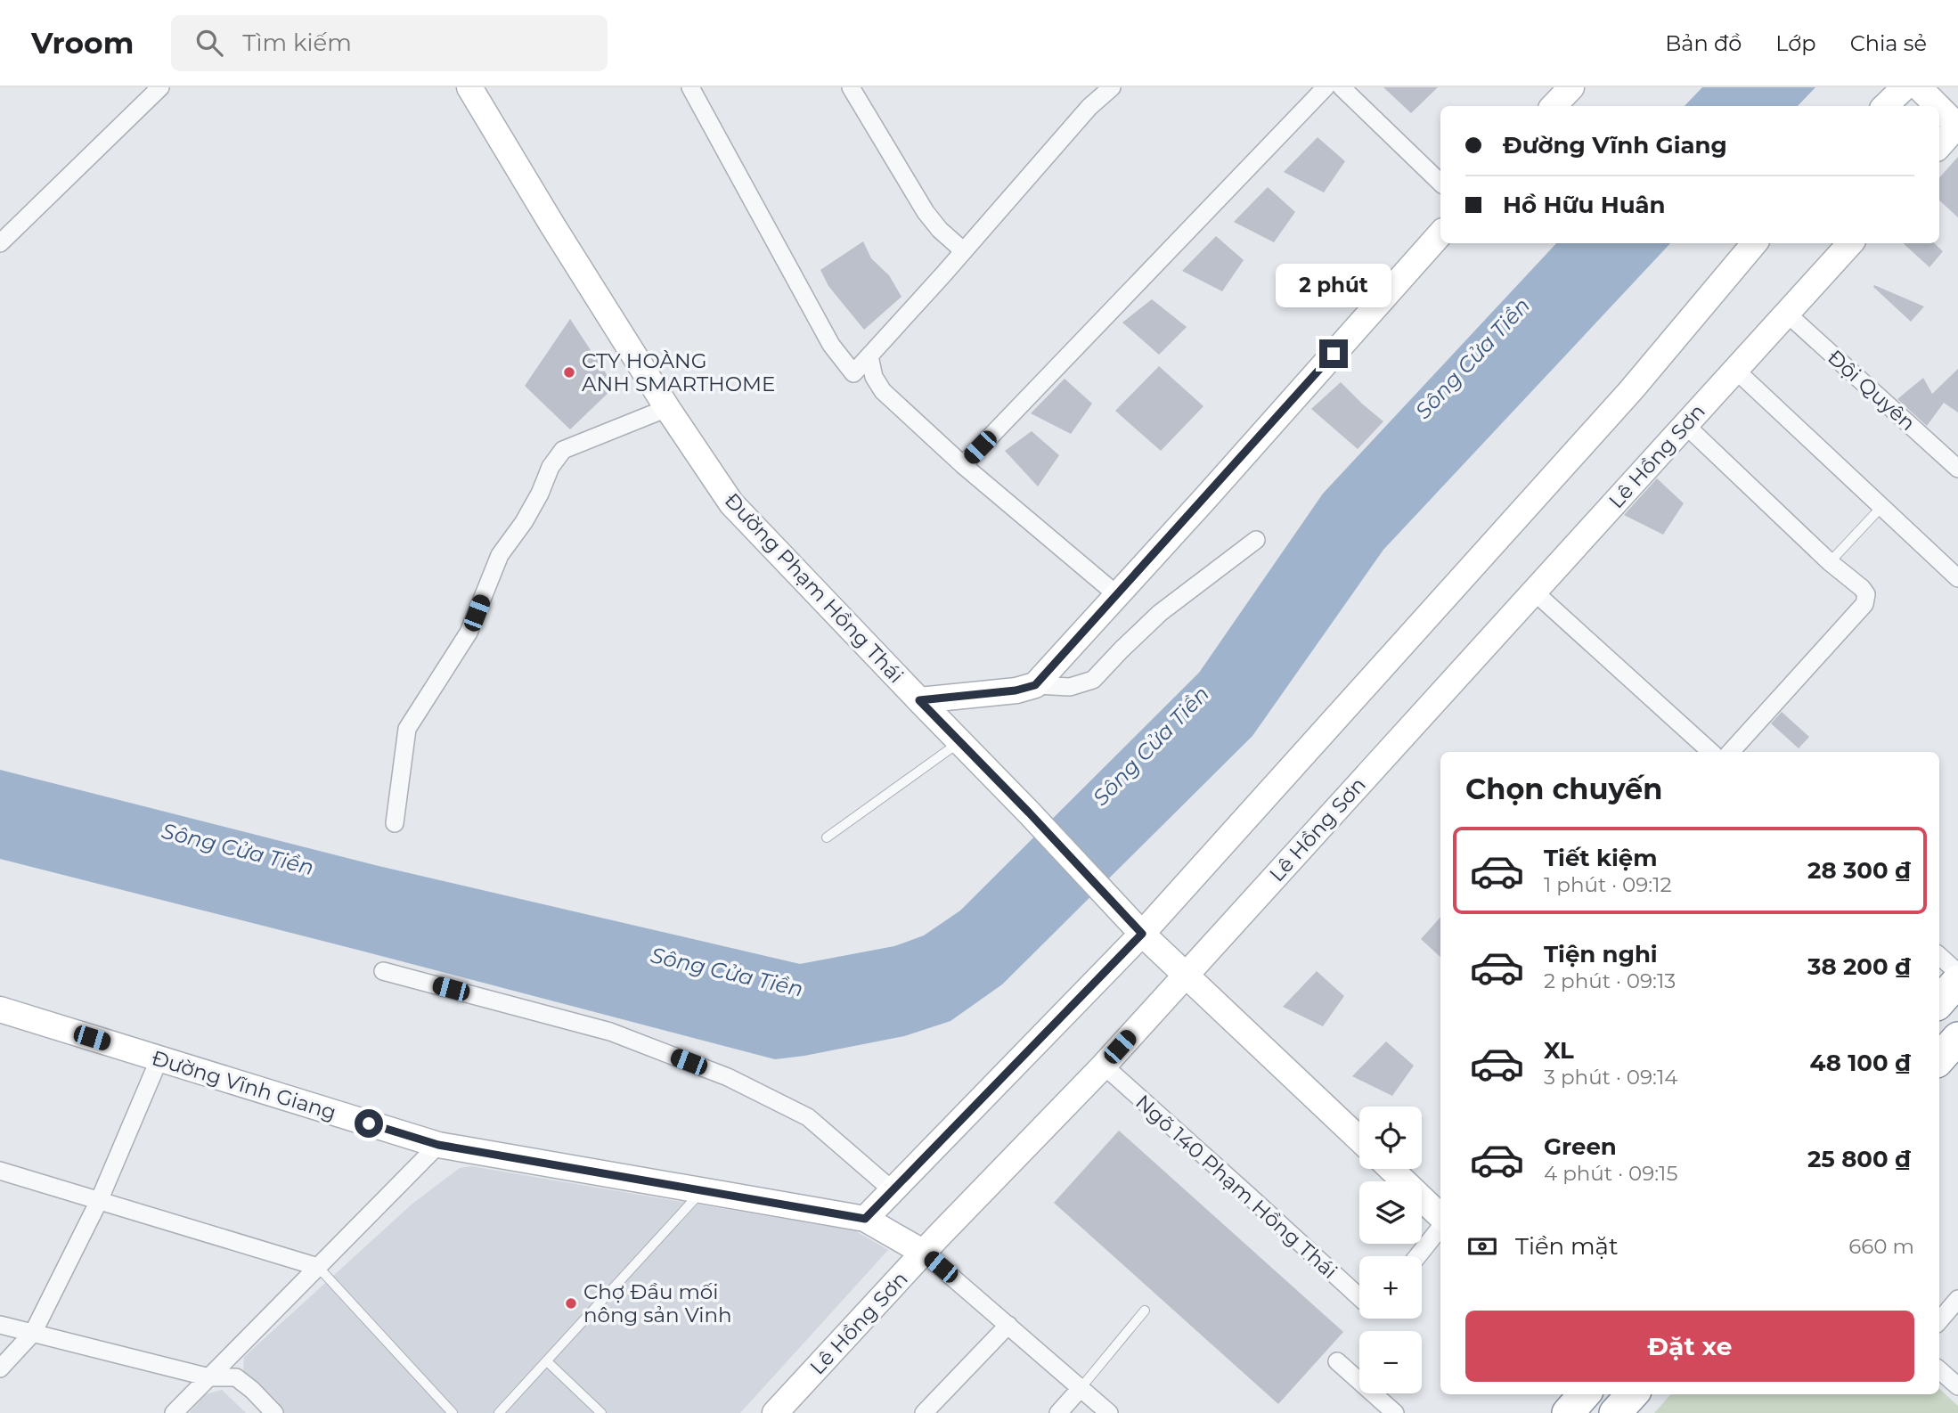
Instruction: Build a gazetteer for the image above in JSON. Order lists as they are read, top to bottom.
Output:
{
  "streets": {
    "street": [
      "Đội Quyên",
      "Lê Hồng Sơn",
      "Đường Phạm Hồng Thái",
      "Đường Vĩnh Giang",
      "Ngõ 140 Phạm Hồng Thái"
    ]
  },
  "crossings": [
    ["Đội Quyên", "Lê Hồng Sơn"],
    ["Lê Hồng Sơn", "Đường Vĩnh Giang"],
    ["Lê Hồng Sơn", "Ngõ 140 Phạm Hồng Thái"]
  ],
  "water": ["Sông Cửa Tiền"],
  "places": ["CTY HOÀNG ANH SMARTHOME", "Chợ Đầu mối nông sản Vinh"],
  "page": {
    "header": "Vroom",
    "search": "Tìm kiếm",
    "nav": ["Bản đồ", "Lớp", "Chia sẻ"],
    "banner": ["Đường Vĩnh Giang", "Hồ Hữu Huân"],
    "bubble": "2 phút",
    "heading": "Chọn chuyến",
    "list": [
      {
        "name": "Tiết kiệm",
        "note": "1 phút · 09:12",
        "value": "28 300 ₫"
      },
      {
        "name": "Tiện nghi",
        "note": "2 phút · 09:13",
        "value": "38 200 ₫"
      },
      {
        "name": "XL",
        "note": "3 phút · 09:14",
        "value": "48 100 ₫"
      },
      {
        "name": "Green",
        "note": "4 phút · 09:15",
        "value": "25 800 ₫"
      }
    ],
    "map_buttons": ["+", "−"],
    "pay": ["Tiền mặt", "660 m"],
    "buttons": "Đặt xe"
  }
}
